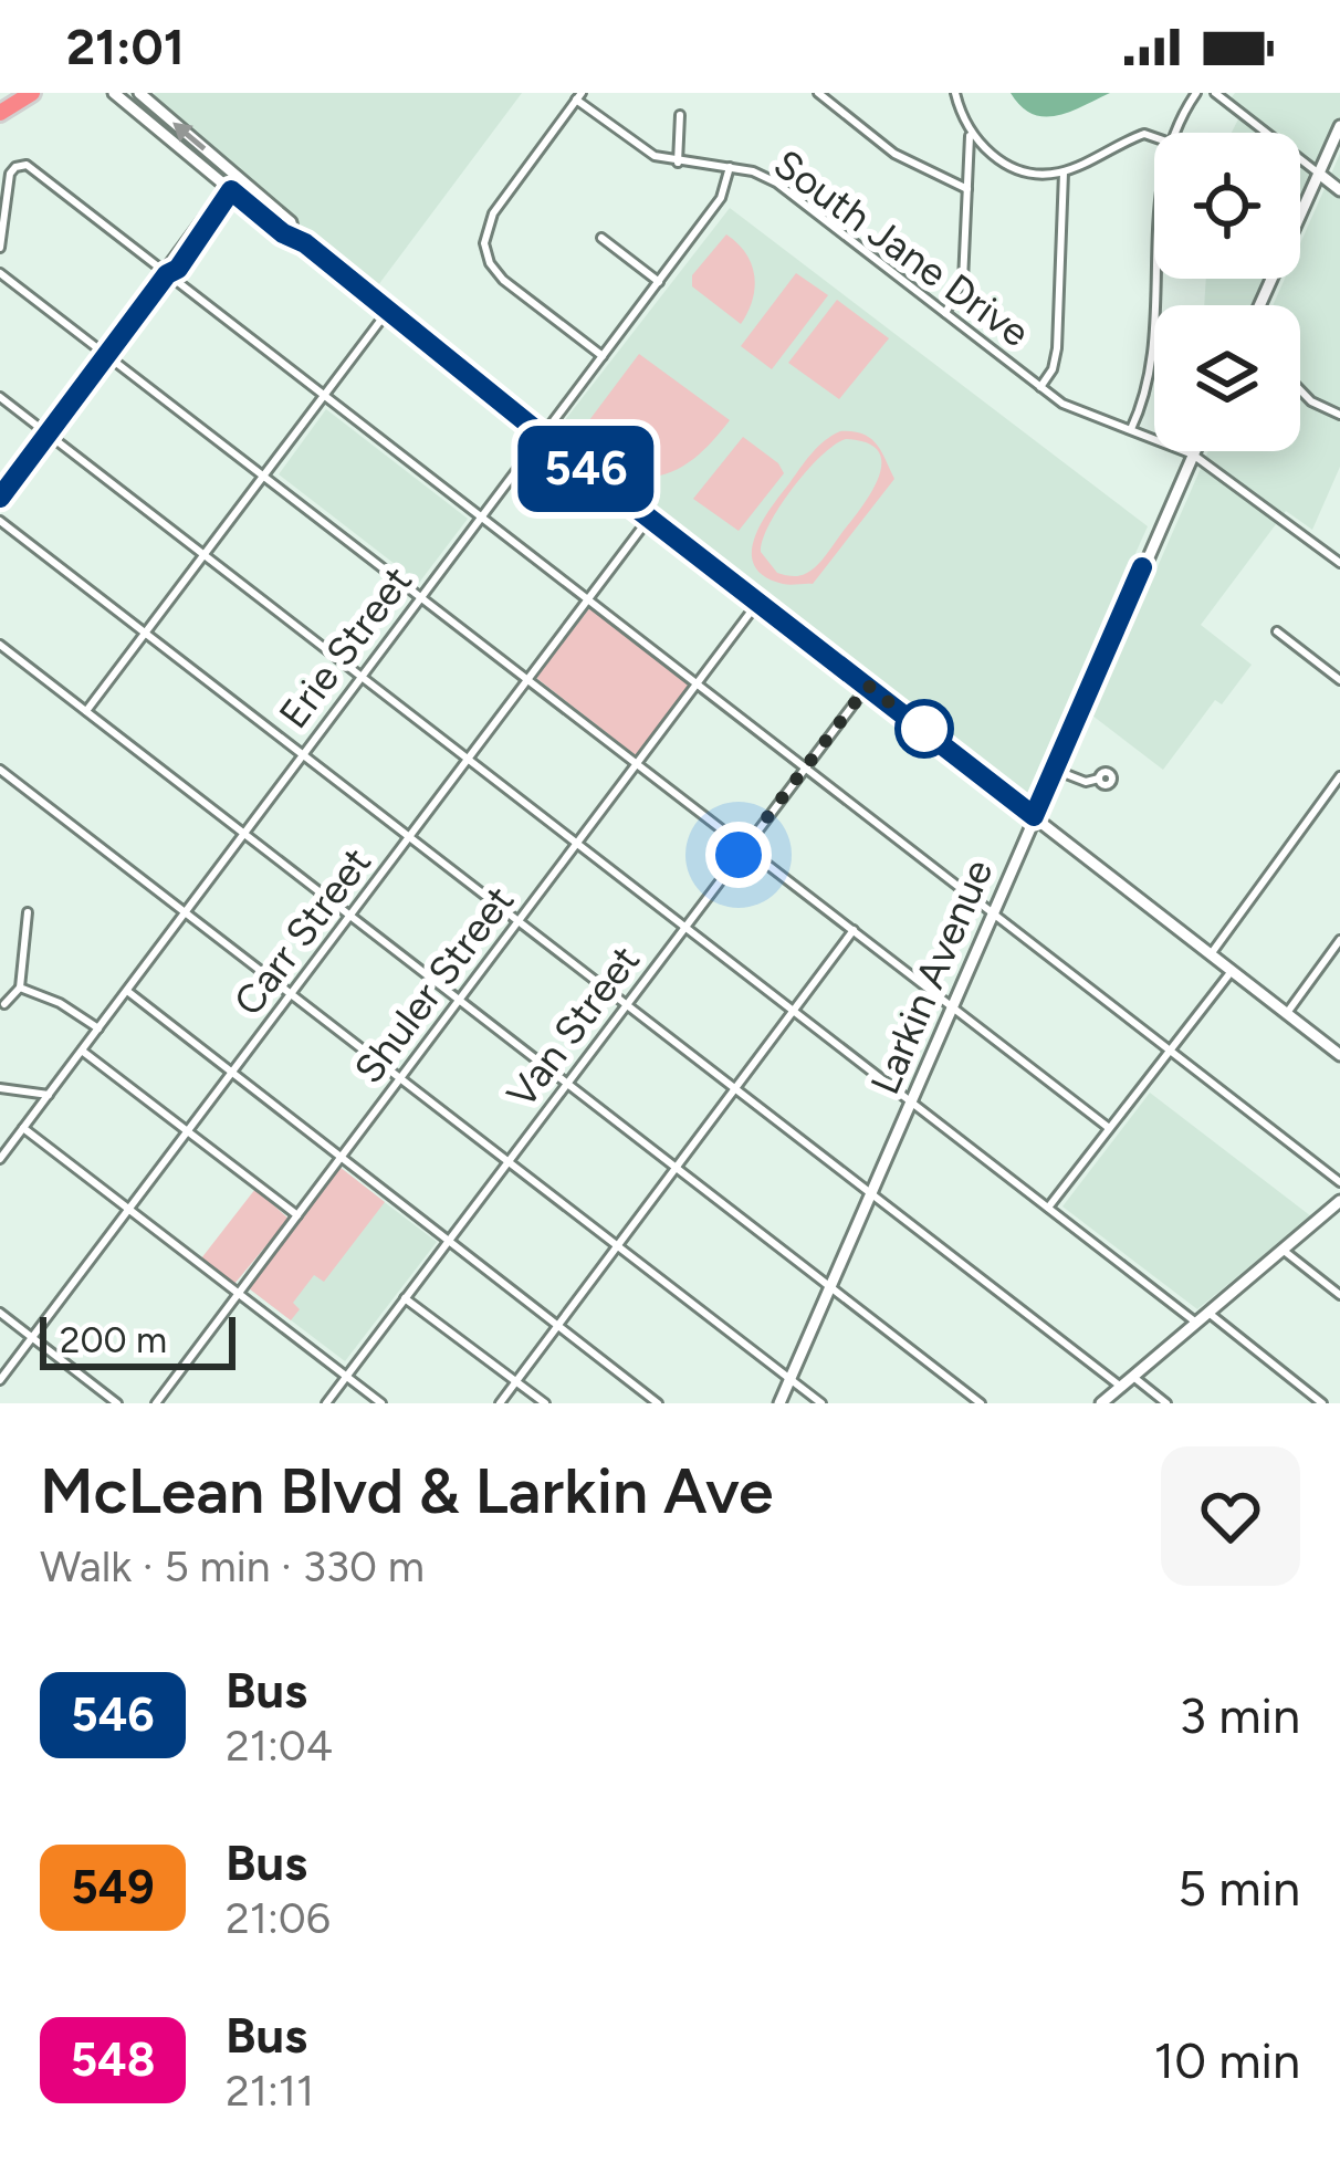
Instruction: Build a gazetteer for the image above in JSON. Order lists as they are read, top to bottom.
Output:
{
  "streets": {
    "main road": ["Larkin Avenue"],
    "street": [
      "South Jane Drive",
      "Erie Street",
      "Carr Street",
      "Shuler Street",
      "Van Street"
    ]
  },
  "crossings": [
    ["South Jane Drive", "Erie Street"],
    ["South Jane Drive", "Larkin Avenue"]
  ],
  "lines": ["bus line 546"],
  "scale_bar": "200 m",
  "page": {
    "status": "21:01",
    "on_map": "546",
    "scale": "200 m",
    "heading": ["McLean Blvd & Larkin Ave", "Walk · 5 min · 330 m"],
    "list": [
      {
        "mark": "546",
        "name": "Bus",
        "note": "21:04",
        "value": "3 min"
      },
      {
        "mark": "549",
        "name": "Bus",
        "note": "21:06",
        "value": "5 min"
      },
      {
        "mark": "548",
        "name": "Bus",
        "note": "21:11",
        "value": "10 min"
      }
    ]
  }
}
